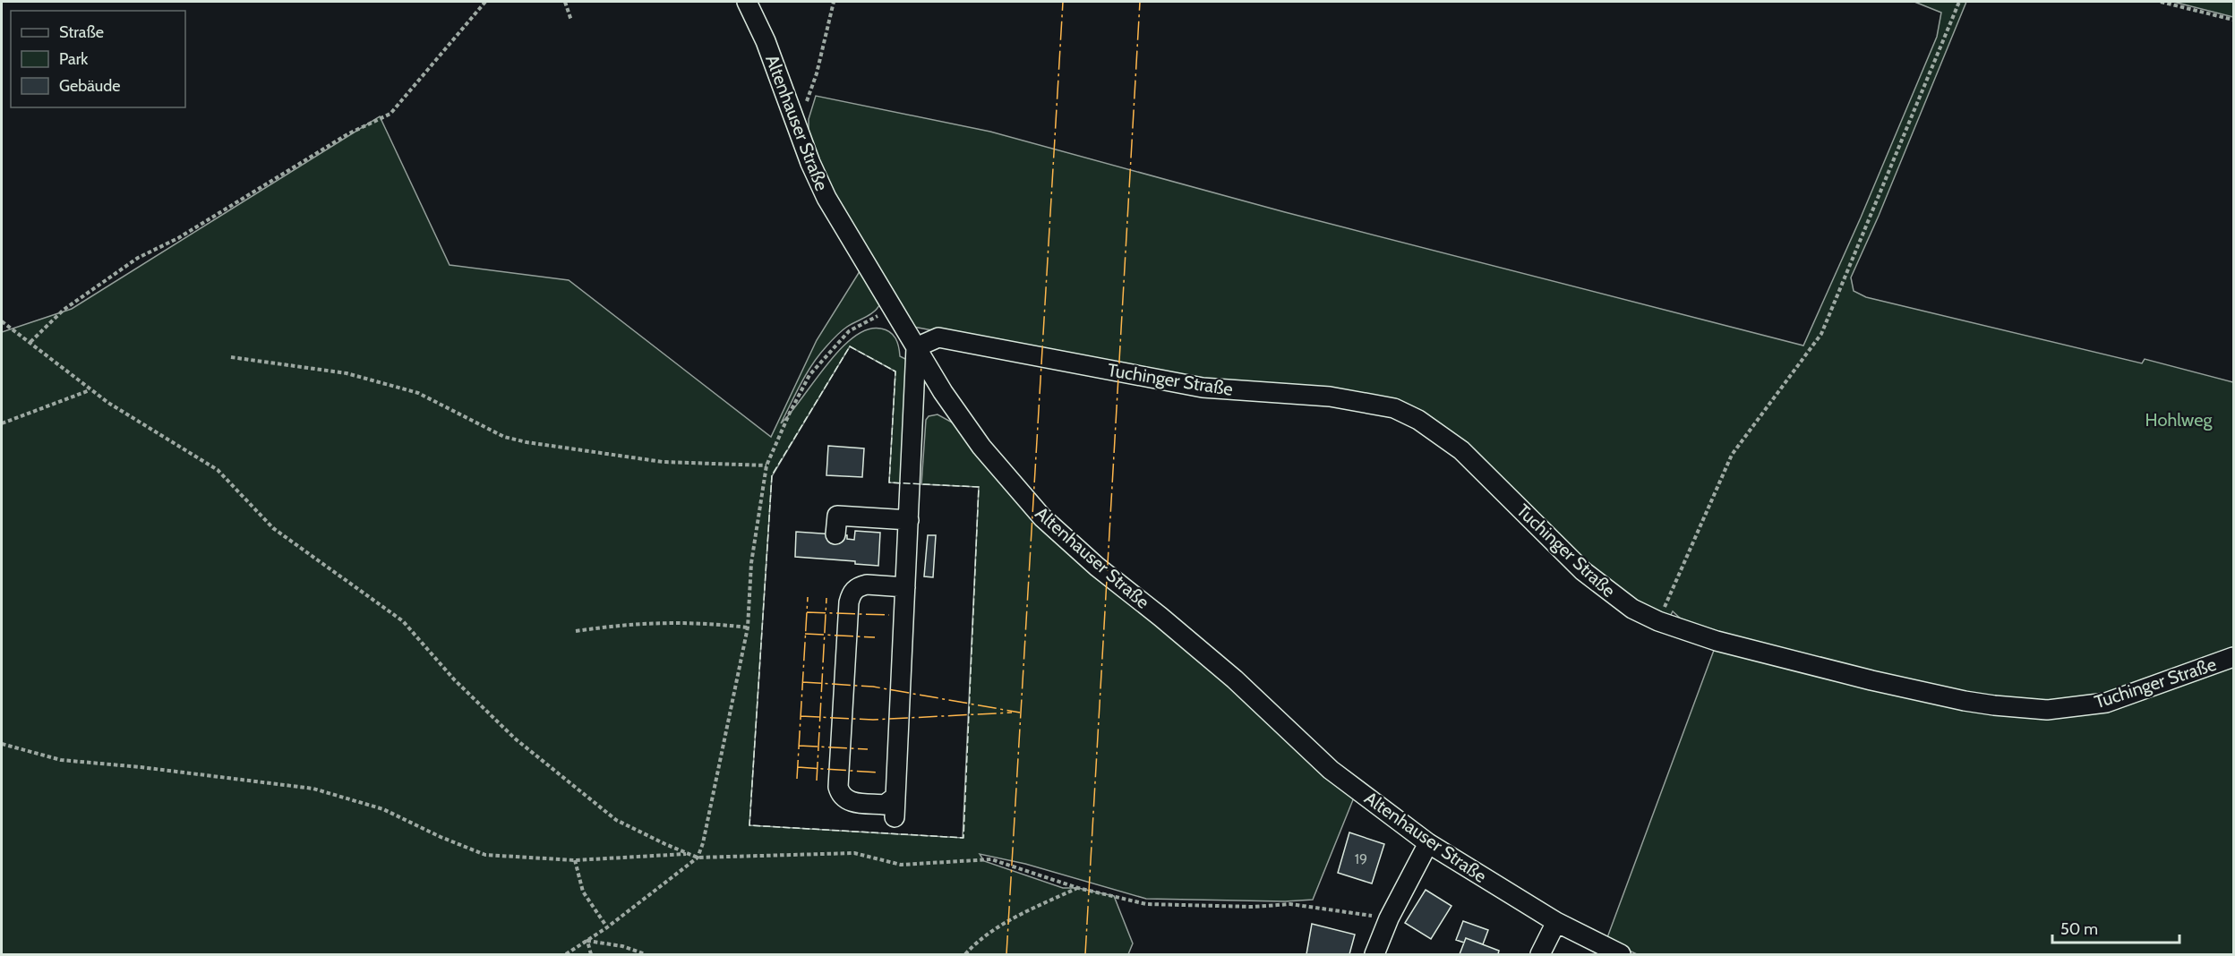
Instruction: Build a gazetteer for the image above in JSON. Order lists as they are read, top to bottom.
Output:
{
  "streets": {
    "street": ["Altenhauser Straße", "Tuchinger Straße"]
  },
  "crossings": [
    ["Altenhauser Straße", "Tuchinger Straße"]
  ],
  "parks": ["Hohlweg"],
  "house_numbers": ["19"],
  "legend": ["Straße", "Park", "Gebäude"],
  "scale_bar": "50 m"
}
